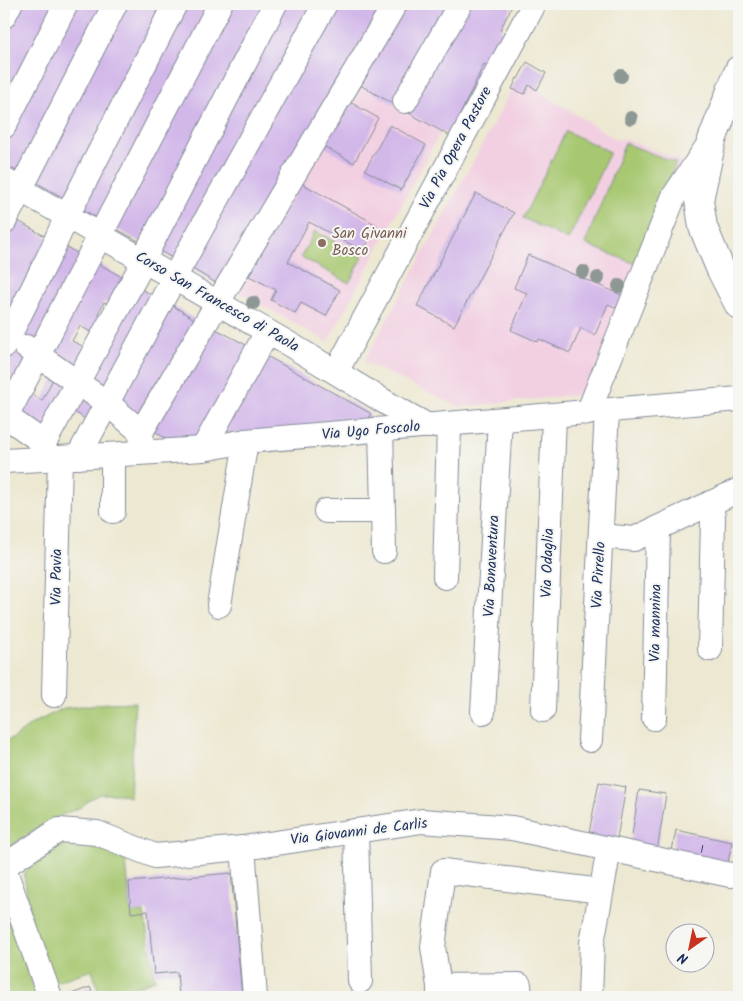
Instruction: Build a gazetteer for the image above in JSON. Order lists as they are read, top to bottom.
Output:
{
  "streets": {
    "street": [
      "Via Pia Opera Pastore",
      "Corso San Francesco di Paola",
      "Via Ugo Foscolo",
      "Via Odaglia",
      "Via Bonaventura",
      "Via Pirrello",
      "Via Pavia",
      "Via mannina",
      "Via Giovanni de Carlis"
    ]
  },
  "crossings": [
    ["Via Pia Opera Pastore", "Corso San Francesco di Paola"],
    ["Corso San Francesco di Paola", "Via Ugo Foscolo"],
    ["Via Ugo Foscolo", "Via Odaglia"],
    ["Via Ugo Foscolo", "Via Bonaventura"],
    ["Via Ugo Foscolo", "Via Pirrello"],
    ["Via Ugo Foscolo", "Via Pavia"]
  ],
  "places": ["San Givanni Bosco"],
  "house_numbers": ["1"],
  "north": "bottom left"
}
